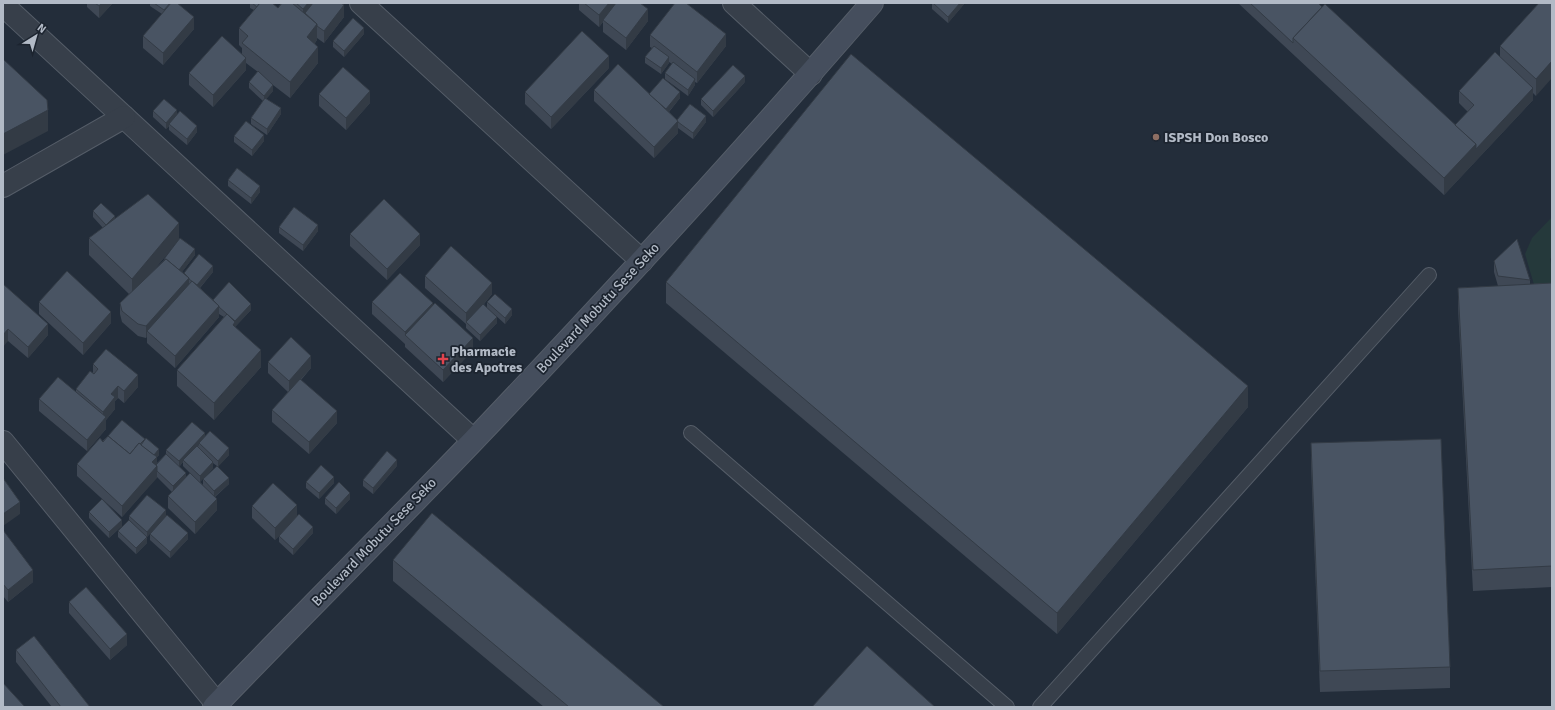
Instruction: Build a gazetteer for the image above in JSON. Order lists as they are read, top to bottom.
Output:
{
  "streets": {
    "street": ["Boulevard Mobutu Sese Seko"]
  },
  "places": {
    "other": ["ISPSH Don Bosco"],
    "health": ["Pharmacie des Apotres"]
  },
  "north": "top right"
}
